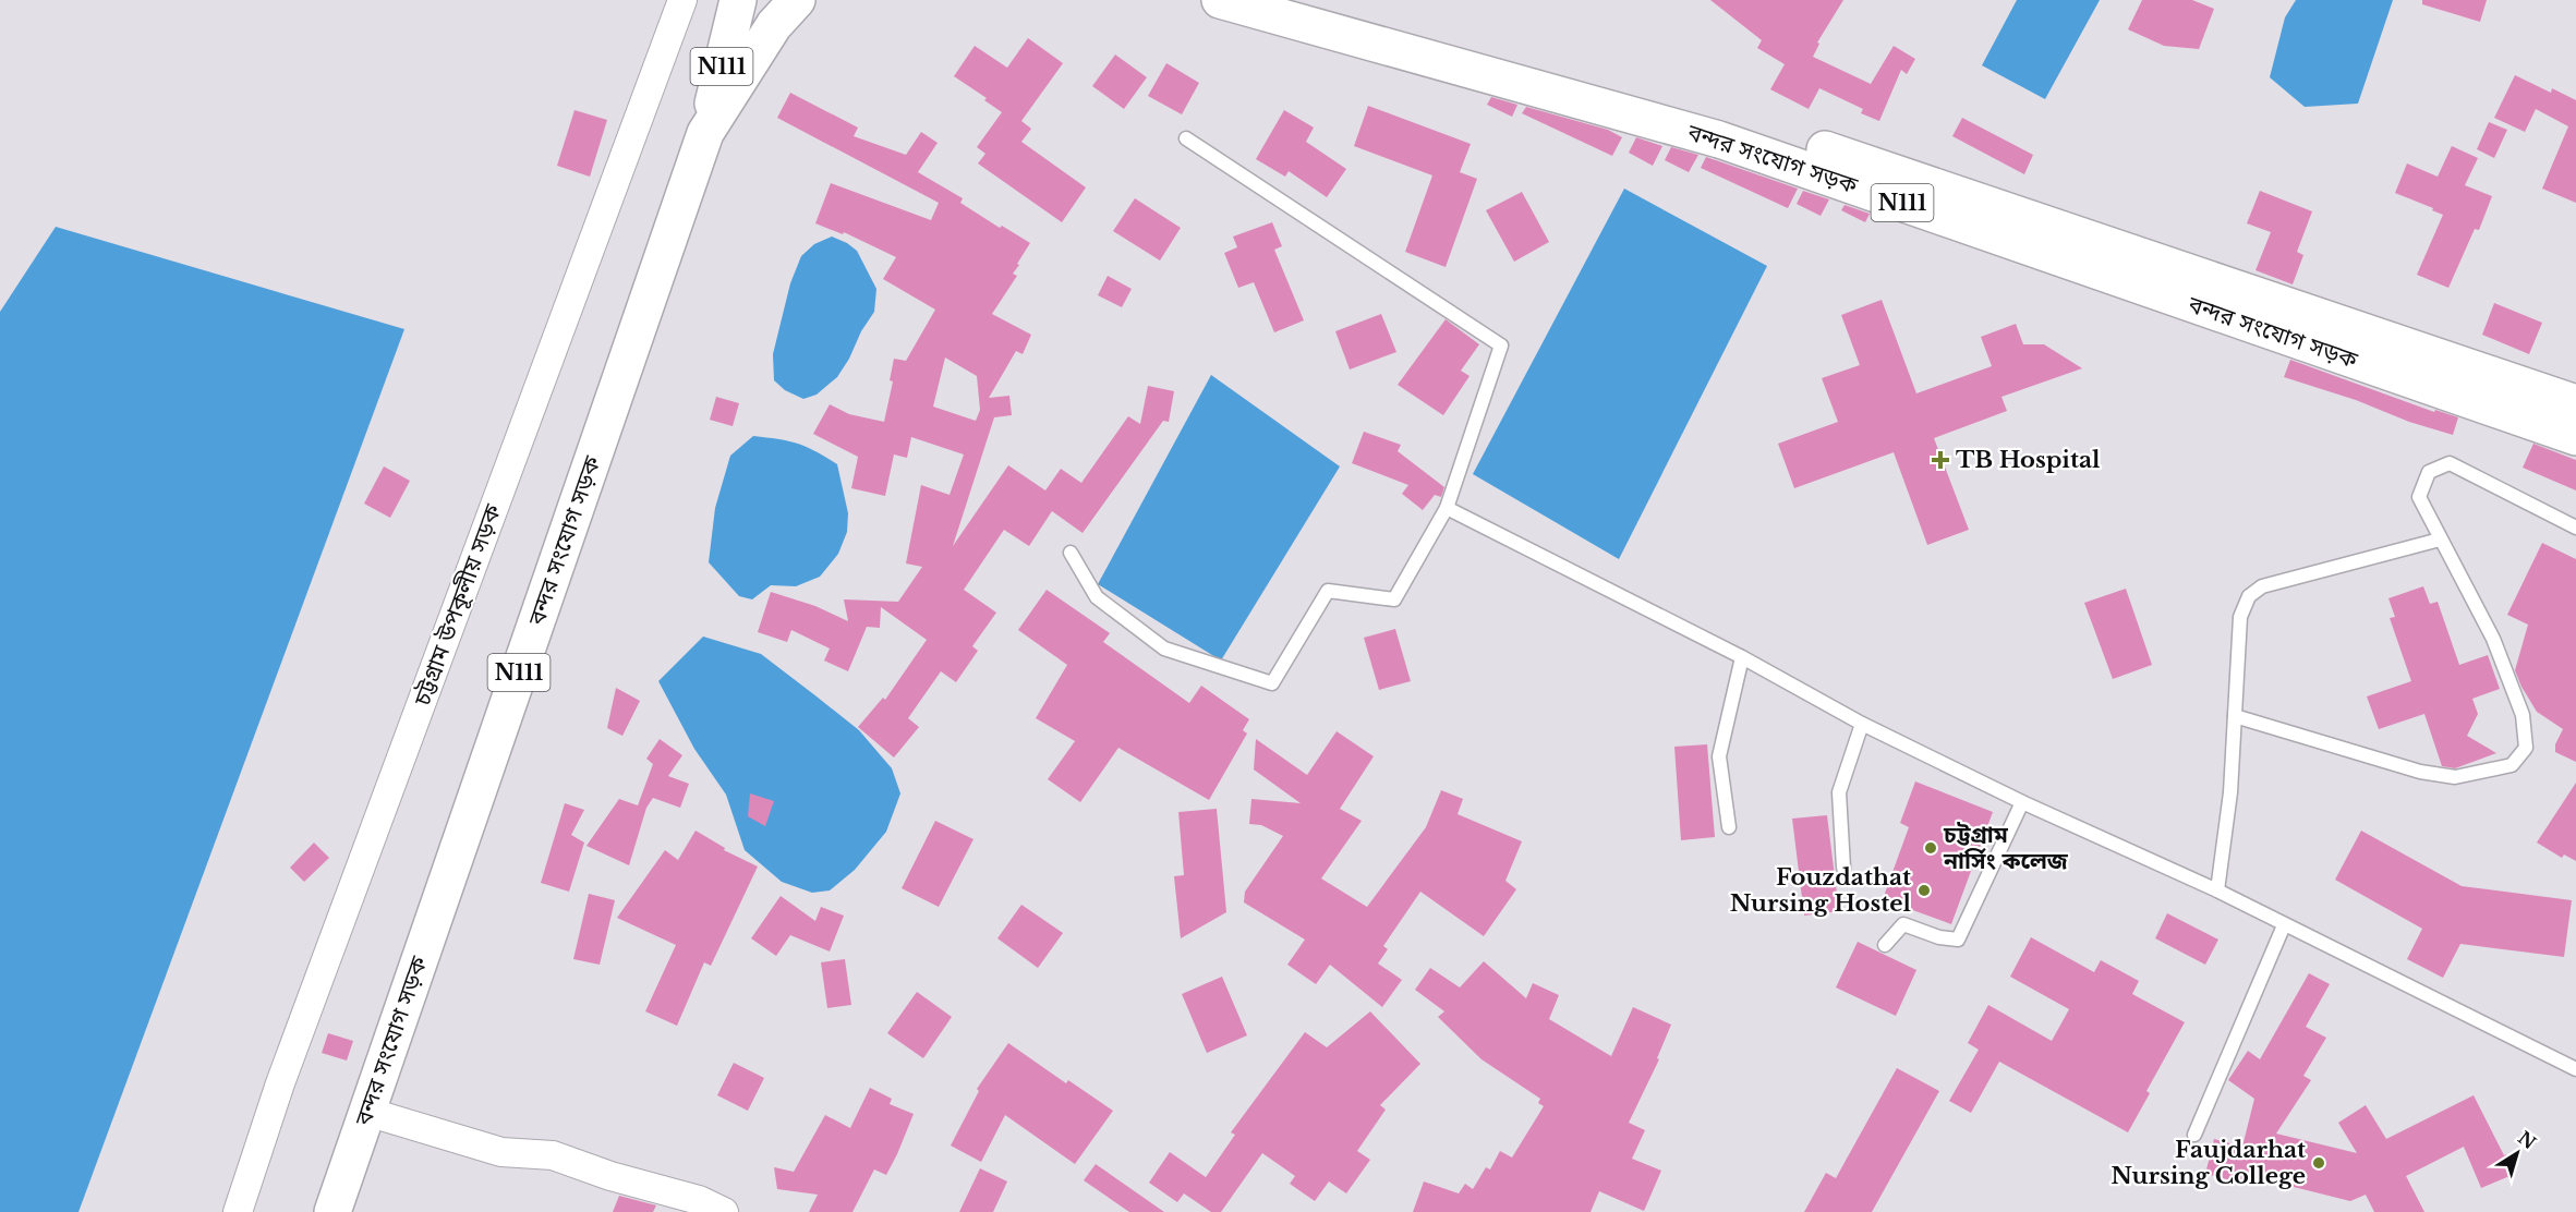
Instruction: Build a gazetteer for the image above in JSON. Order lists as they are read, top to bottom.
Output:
{
  "streets": {
    "highway": ["N111", "বন্দর সংযোগ সড়ক"],
    "street": ["চট্টগ্রাম উপকূলীয় সড়ক"]
  },
  "crossings": [
    ["N111", "বন্দর সংযোগ সড়ক"]
  ],
  "places": {
    "health": ["TB Hospital"],
    "other": ["চট্টগ্রাম নার্সিং কলেজ", "Fouzdathat Nursing Hostel", "Faujdarhat Nursing College"]
  },
  "north": "top right"
}
